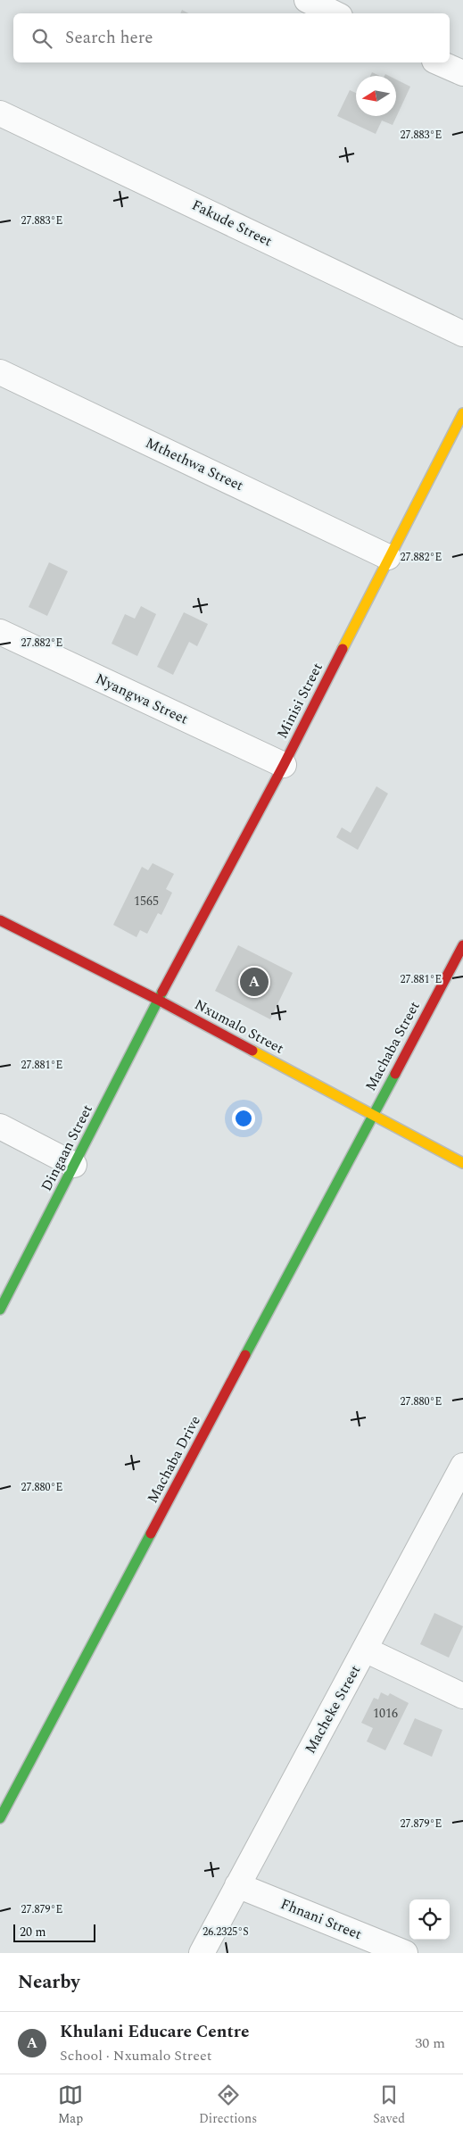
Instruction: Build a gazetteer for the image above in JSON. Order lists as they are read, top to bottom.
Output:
{
  "streets": {
    "street": [
      "Fakude Street",
      "Mthethwa Street",
      "Nyangwa Street",
      "Minisi Street",
      "Nxumalo Street",
      "Machaba Street",
      "Dingaan Street",
      "Machaba Drive",
      "Macheke Street",
      "Fhnani Street"
    ]
  },
  "crossings": [
    ["Mthethwa Street", "Minisi Street"],
    ["Nyangwa Street", "Minisi Street"],
    ["Minisi Street", "Nxumalo Street"],
    ["Minisi Street", "Dingaan Street"],
    ["Nxumalo Street", "Machaba Street"],
    ["Nxumalo Street", "Dingaan Street"],
    ["Nxumalo Street", "Machaba Drive"],
    ["Machaba Street", "Machaba Drive"],
    ["Macheke Street", "Fhnani Street"]
  ],
  "house_numbers": ["1565", "1016"],
  "scale_bar": "20 m",
  "north": "left",
  "page": {
    "search": "Search here",
    "pins": "A",
    "scale": "20 m",
    "heading": "Nearby",
    "list": [
      {
        "mark": "A",
        "name": "Khulani Educare Centre",
        "note": "School · Nxumalo Street",
        "value": "30 m"
      }
    ],
    "nav": ["Map", "Directions", "Saved"]
  },
  "coordinates": [
    "27.883°E",
    "27.882°E",
    "27.881°E",
    "27.880°E",
    "27.879°E",
    "26.2325°S"
  ]
}
